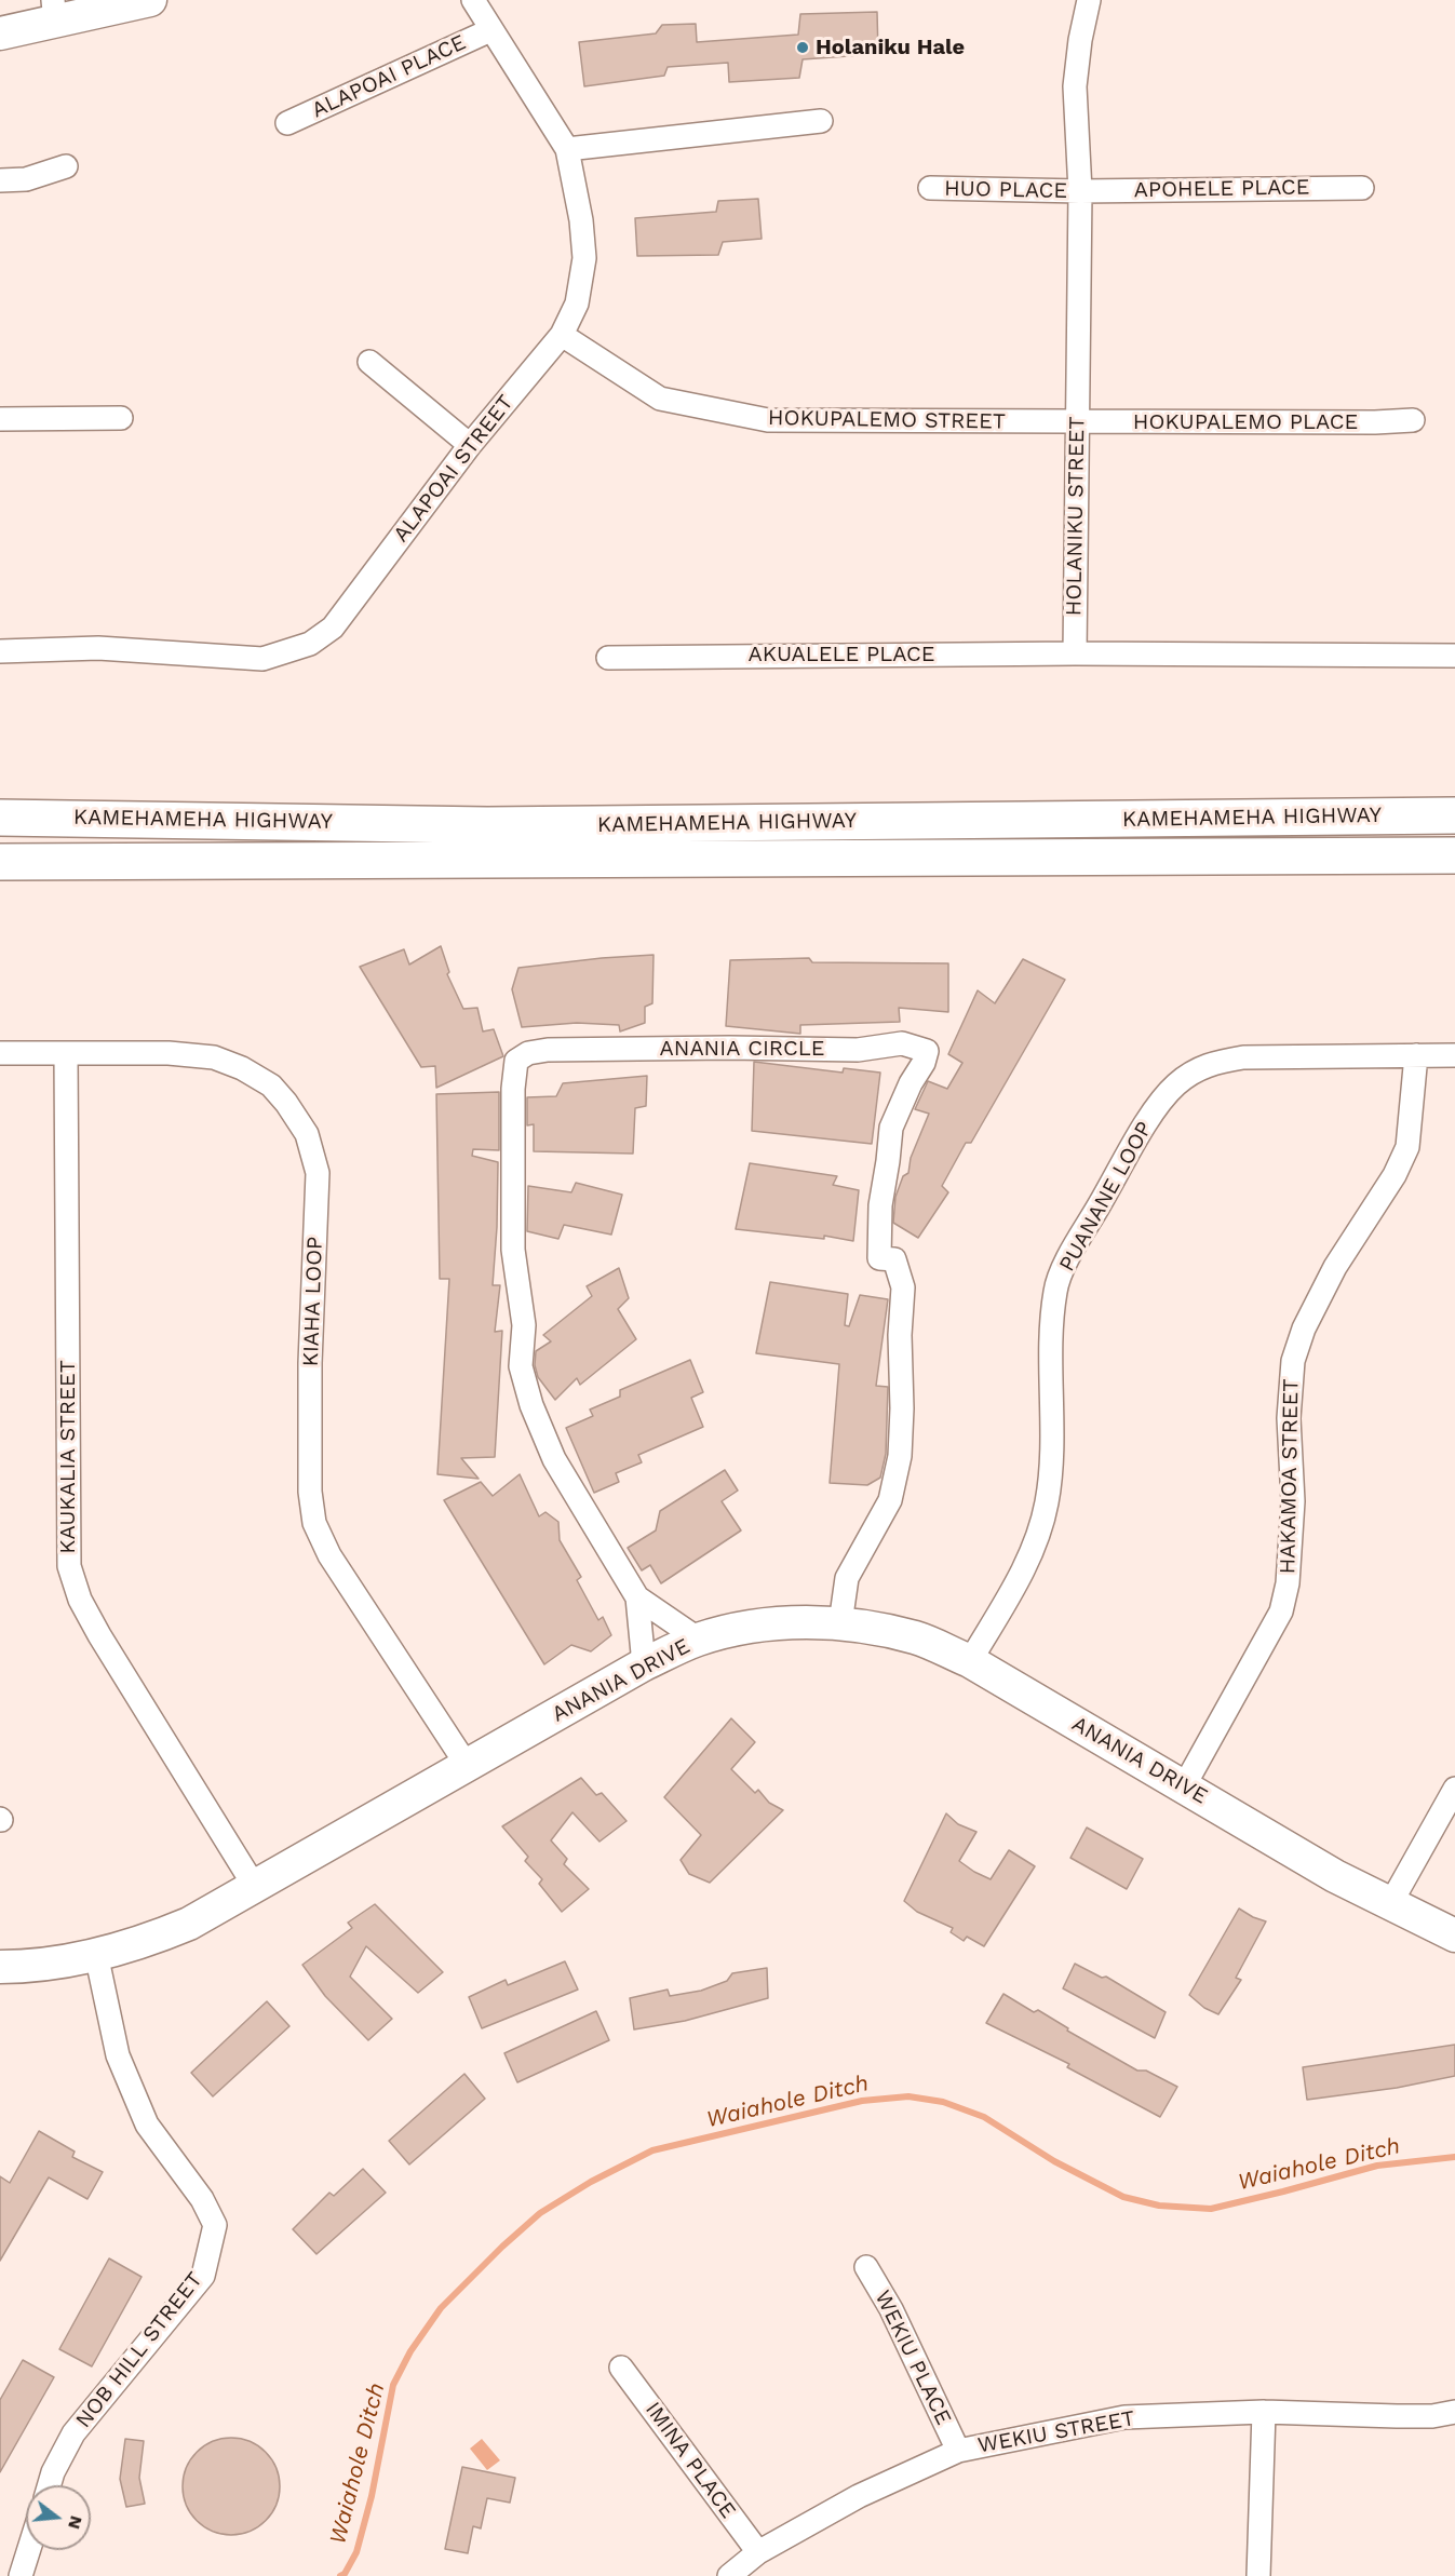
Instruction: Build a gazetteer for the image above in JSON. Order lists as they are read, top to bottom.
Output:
{
  "streets": {
    "main road": ["KAMEHAMEHA HIGHWAY"],
    "street": [
      "ALAPOAI PLACE",
      "APOHELE PLACE",
      "HUO PLACE",
      "HOKUPALEMO STREET",
      "HOKUPALEMO PLACE",
      "ALAPOAI STREET",
      "HOLANIKU STREET",
      "AKUALELE PLACE",
      "ANANIA CIRCLE",
      "PUANANE LOOP",
      "KIAHA LOOP",
      "KAUKALIA STREET",
      "HAKAMOA STREET",
      "ANANIA DRIVE",
      "NOB HILL STREET",
      "WEKIU PLACE",
      "WEKIU STREET",
      "IMINA PLACE"
    ]
  },
  "crossings": [
    ["ALAPOAI PLACE", "ALAPOAI STREET"],
    ["APOHELE PLACE", "HUO PLACE"],
    ["APOHELE PLACE", "HOLANIKU STREET"],
    ["HUO PLACE", "HOLANIKU STREET"],
    ["HOKUPALEMO STREET", "HOKUPALEMO PLACE"],
    ["HOKUPALEMO STREET", "ALAPOAI STREET"],
    ["HOKUPALEMO STREET", "HOLANIKU STREET"],
    ["HOKUPALEMO PLACE", "HOLANIKU STREET"],
    ["HOLANIKU STREET", "AKUALELE PLACE"],
    ["ANANIA CIRCLE", "ANANIA DRIVE"],
    ["PUANANE LOOP", "HAKAMOA STREET"],
    ["PUANANE LOOP", "ANANIA DRIVE"],
    ["KIAHA LOOP", "KAUKALIA STREET"],
    ["KIAHA LOOP", "ANANIA DRIVE"],
    ["KAUKALIA STREET", "ANANIA DRIVE"],
    ["HAKAMOA STREET", "ANANIA DRIVE"],
    ["ANANIA DRIVE", "NOB HILL STREET"],
    ["WEKIU PLACE", "WEKIU STREET"],
    ["WEKIU STREET", "IMINA PLACE"]
  ],
  "water": ["Waiahole Ditch"],
  "places": ["Holaniku Hale"],
  "north": "right"
}
